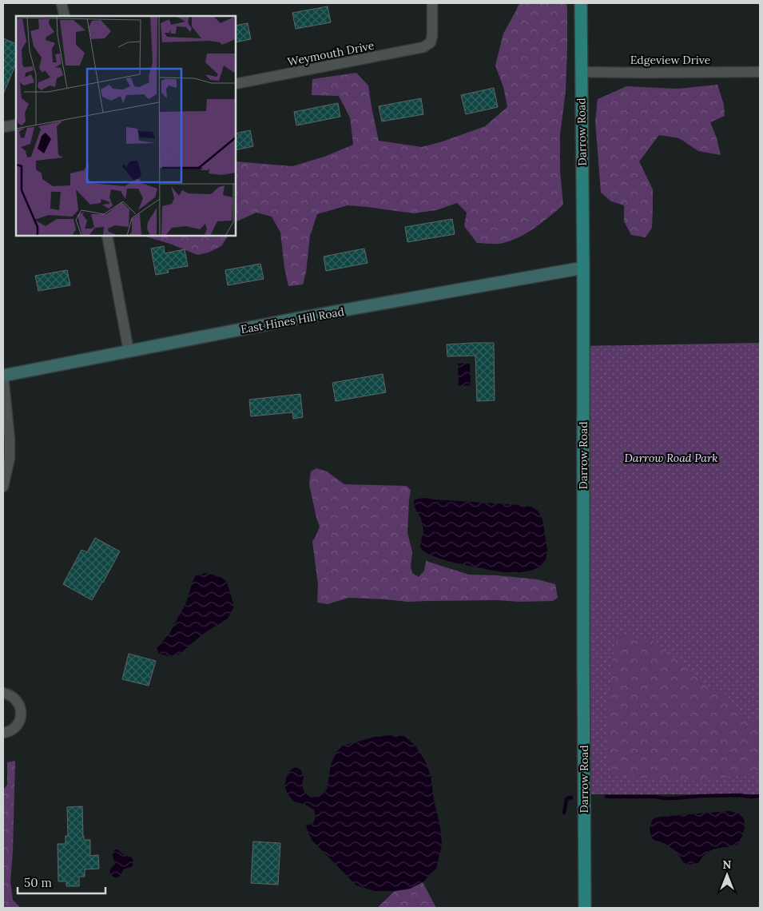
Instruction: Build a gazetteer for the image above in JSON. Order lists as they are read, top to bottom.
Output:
{
  "streets": {
    "main road": ["Darrow Road"],
    "street": ["Weymouth Drive", "Edgeview Drive", "East Hines Hill Road"]
  },
  "crossings": [
    ["Edgeview Drive", "Darrow Road"],
    ["Darrow Road", "East Hines Hill Road"]
  ],
  "parks": ["Darrow Road Park"],
  "scale_bar": "50 m",
  "north": "top"
}
